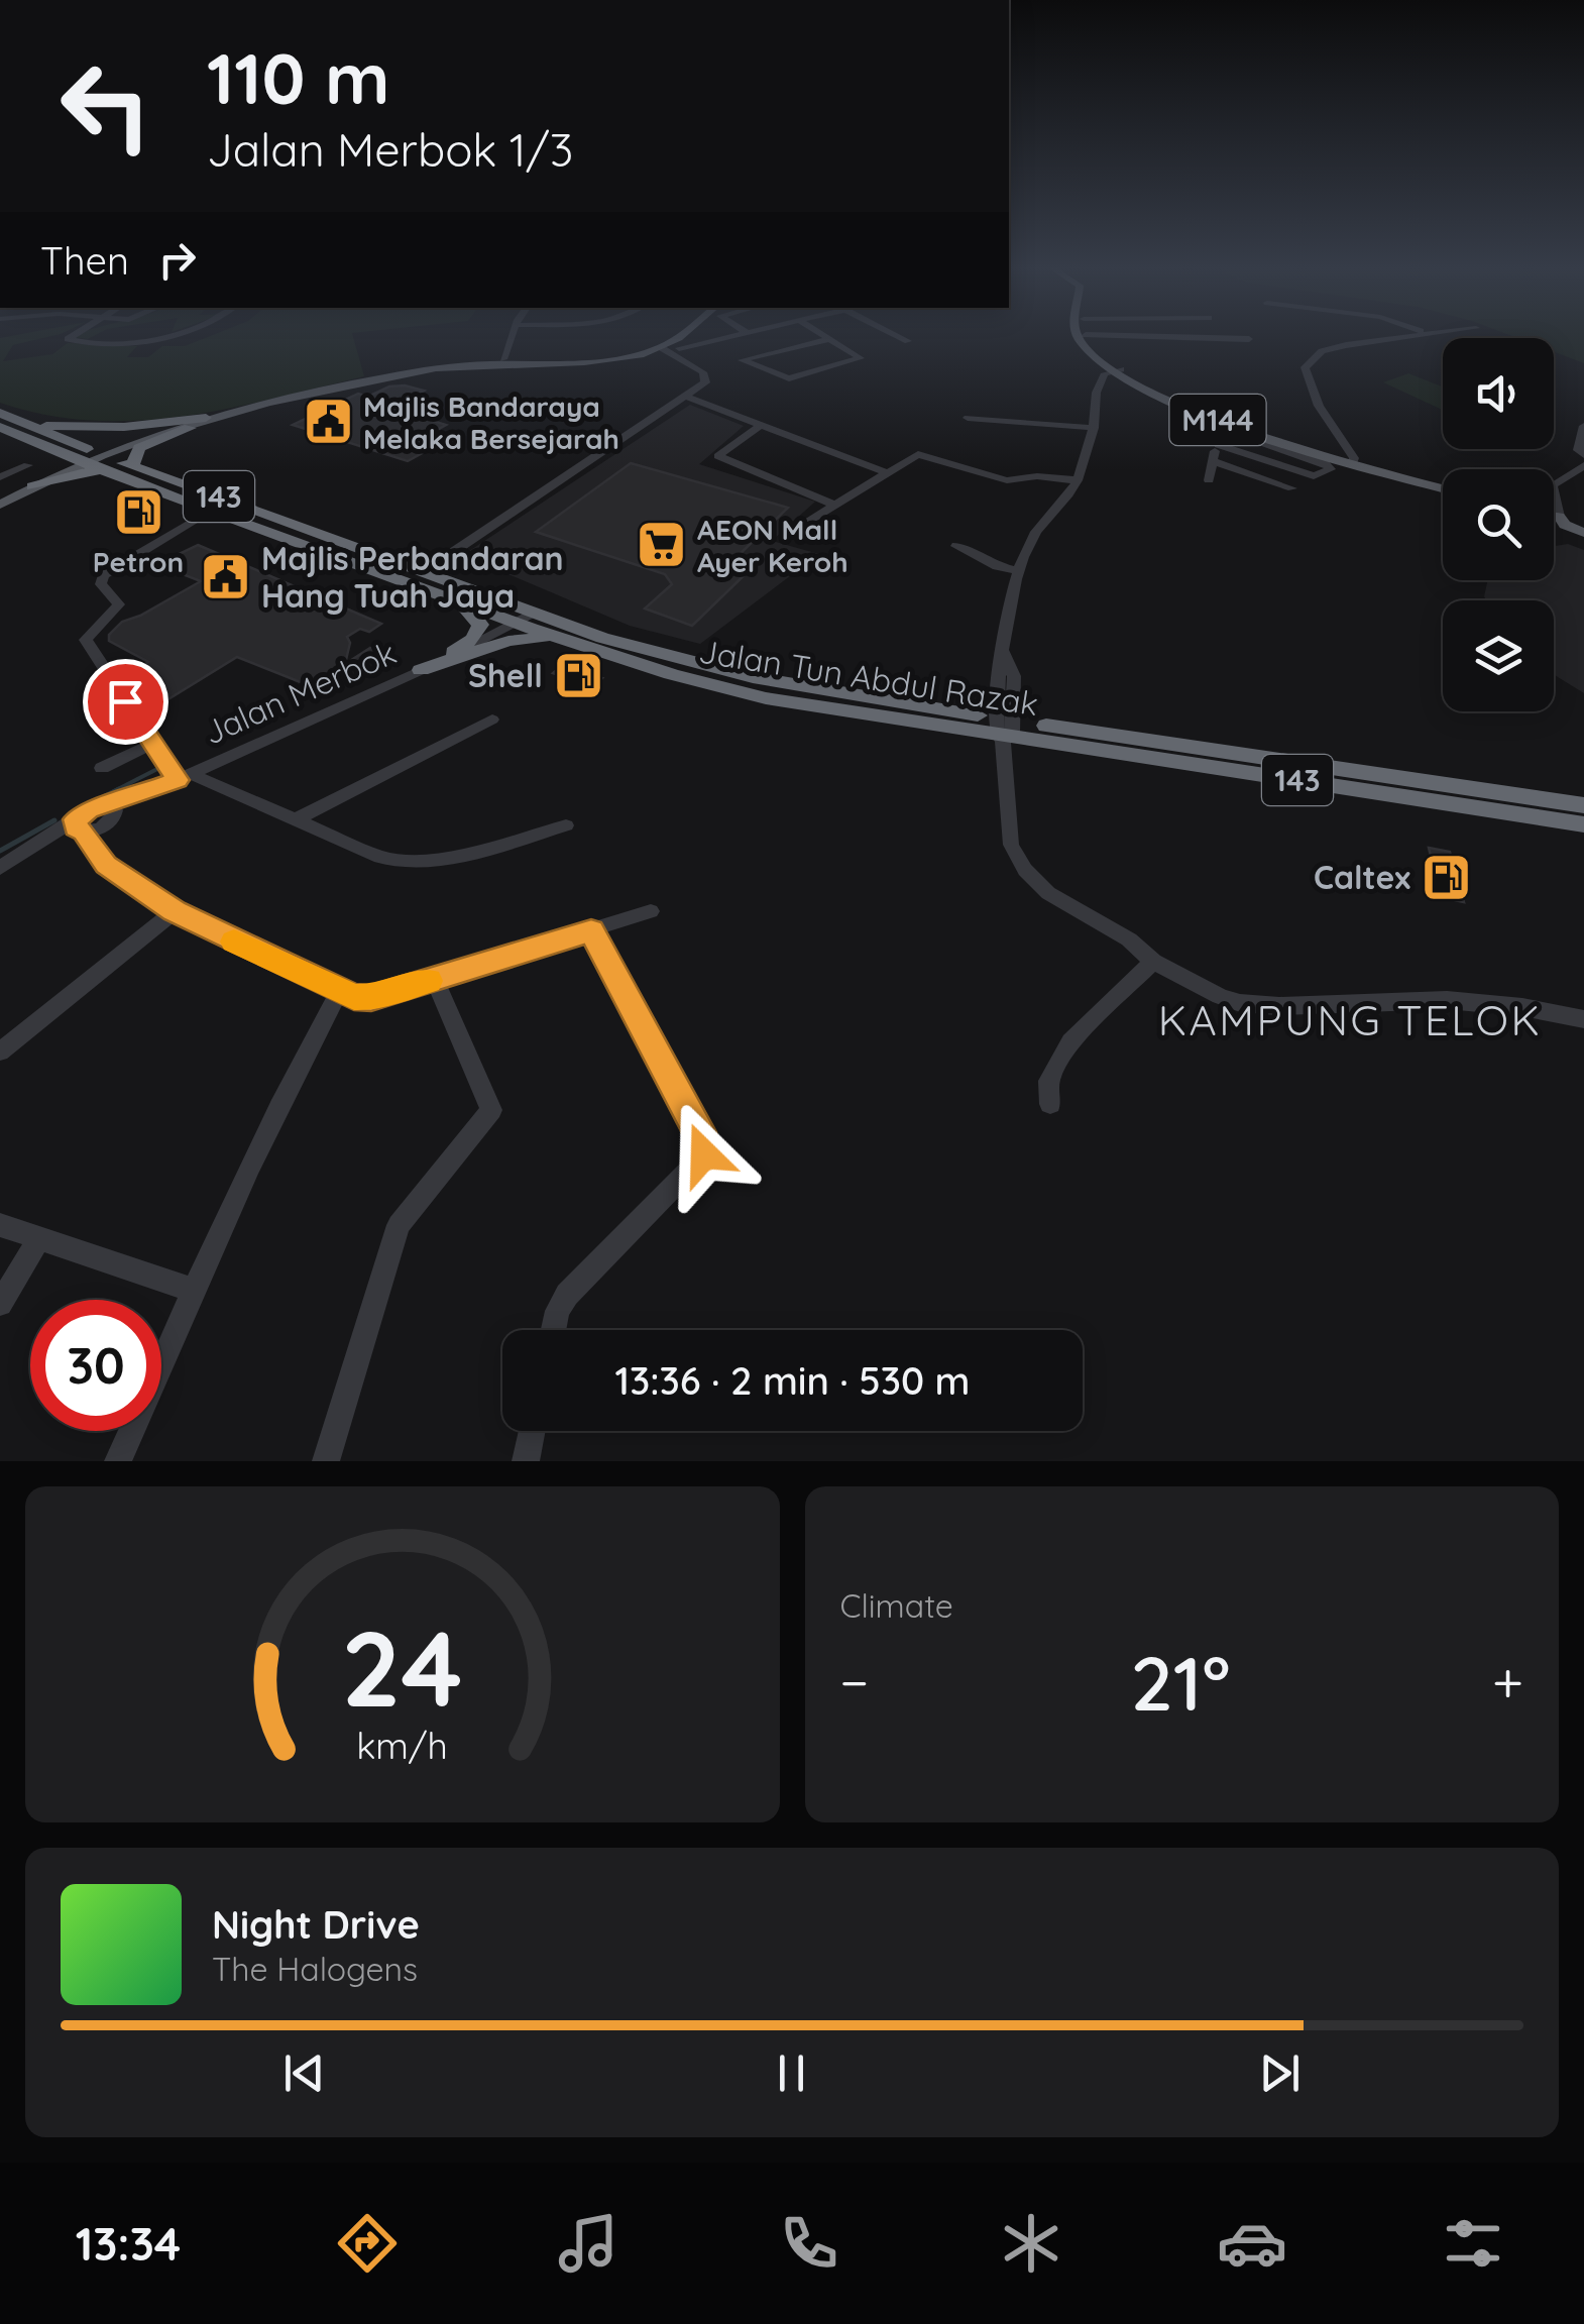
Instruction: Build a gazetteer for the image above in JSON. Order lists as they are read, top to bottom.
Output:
{
  "streets": {
    "highway": ["143", "Jalan Tun Abdul Razak"],
    "main road": ["M144"],
    "street": ["Jalan Merbok"]
  },
  "crossings": [
    ["Jalan Tun Abdul Razak", "Jalan Merbok"]
  ],
  "districts": ["KAMPUNG TELOK"],
  "places": {
    "public building": ["Majlis Bandaraya Melaka Bersejarah", "Majlis Perbandaran Hang Tuah Jaya"],
    "fuel station": ["Petron", "Shell", "Caltex"],
    "supermarket": ["AEON Mall Ayer Keroh"]
  },
  "page": {
    "turn": ["110 m", "Jalan Merbok 1/3"],
    "then": "Then",
    "limit": "30",
    "trip": "13:36 · 2 min · 530 m",
    "tile": "Climate",
    "heat": ["−", "21°", "+"],
    "song": ["Night Drive", "The Halogens"],
    "tabs": "13:34",
    "gauge": ["24", "km/h"]
  }
}
